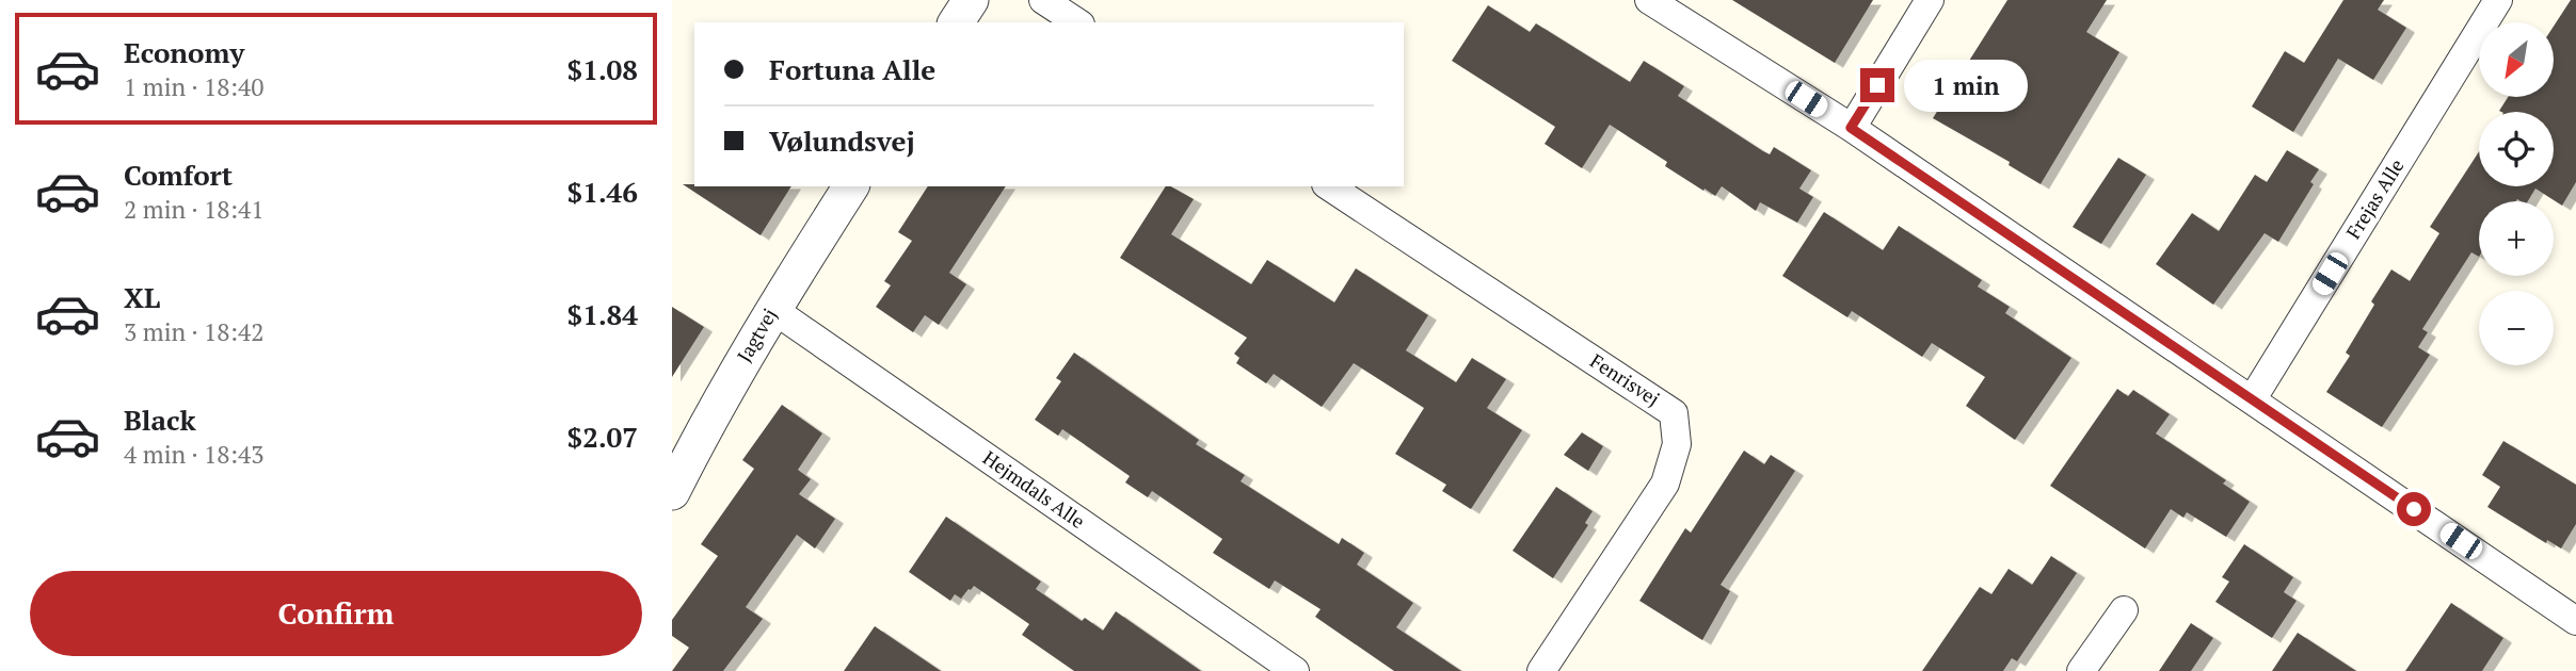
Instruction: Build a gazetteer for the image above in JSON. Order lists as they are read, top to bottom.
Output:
{
  "streets": {
    "street": [
      "Frejas Alle",
      "Jagtvej",
      "Fenrisvej",
      "Hejmdals Alle"
    ]
  },
  "crossings": [
    ["Jagtvej", "Hejmdals Alle"]
  ],
  "north": "bottom left",
  "page": {
    "list": [
      {
        "name": "Economy",
        "note": "1 min · 18:40",
        "value": "$1.08"
      },
      {
        "name": "Comfort",
        "note": "2 min · 18:41",
        "value": "$1.46"
      },
      {
        "name": "XL",
        "note": "3 min · 18:42",
        "value": "$1.84"
      },
      {
        "name": "Black",
        "note": "4 min · 18:43",
        "value": "$2.07"
      }
    ],
    "map_buttons": ["+", "−"],
    "banner": ["Fortuna Alle", "Vølundsvej"],
    "bubble": "1 min",
    "buttons": "Confirm"
  }
}
